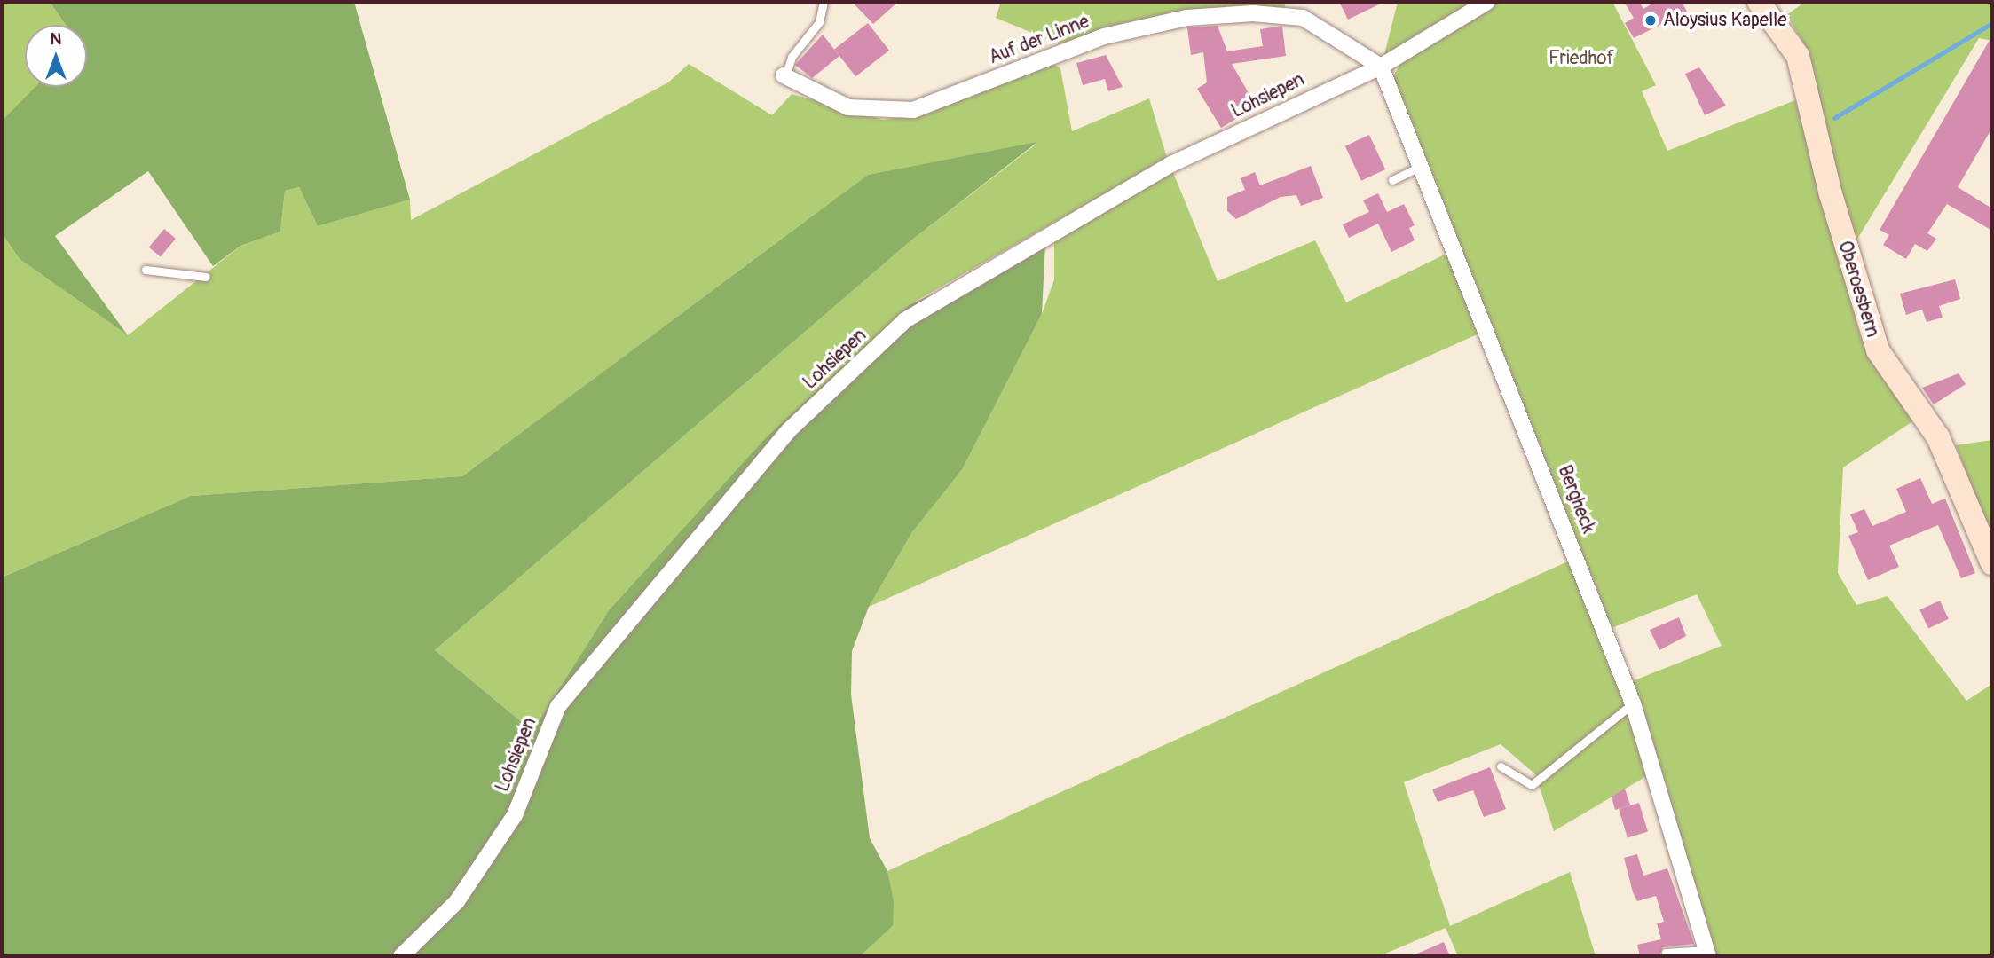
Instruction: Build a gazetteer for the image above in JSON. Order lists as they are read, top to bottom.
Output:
{
  "streets": {
    "street": [
      "Auf der Linne",
      "Lohsiepen",
      "Oberoesbern",
      "Bergheck"
    ]
  },
  "crossings": [
    ["Auf der Linne", "Lohsiepen"],
    ["Auf der Linne", "Bergheck"],
    ["Lohsiepen", "Bergheck"]
  ],
  "parks": ["Friedhof"],
  "places": ["Aloysius Kapelle"],
  "north": "top"
}
